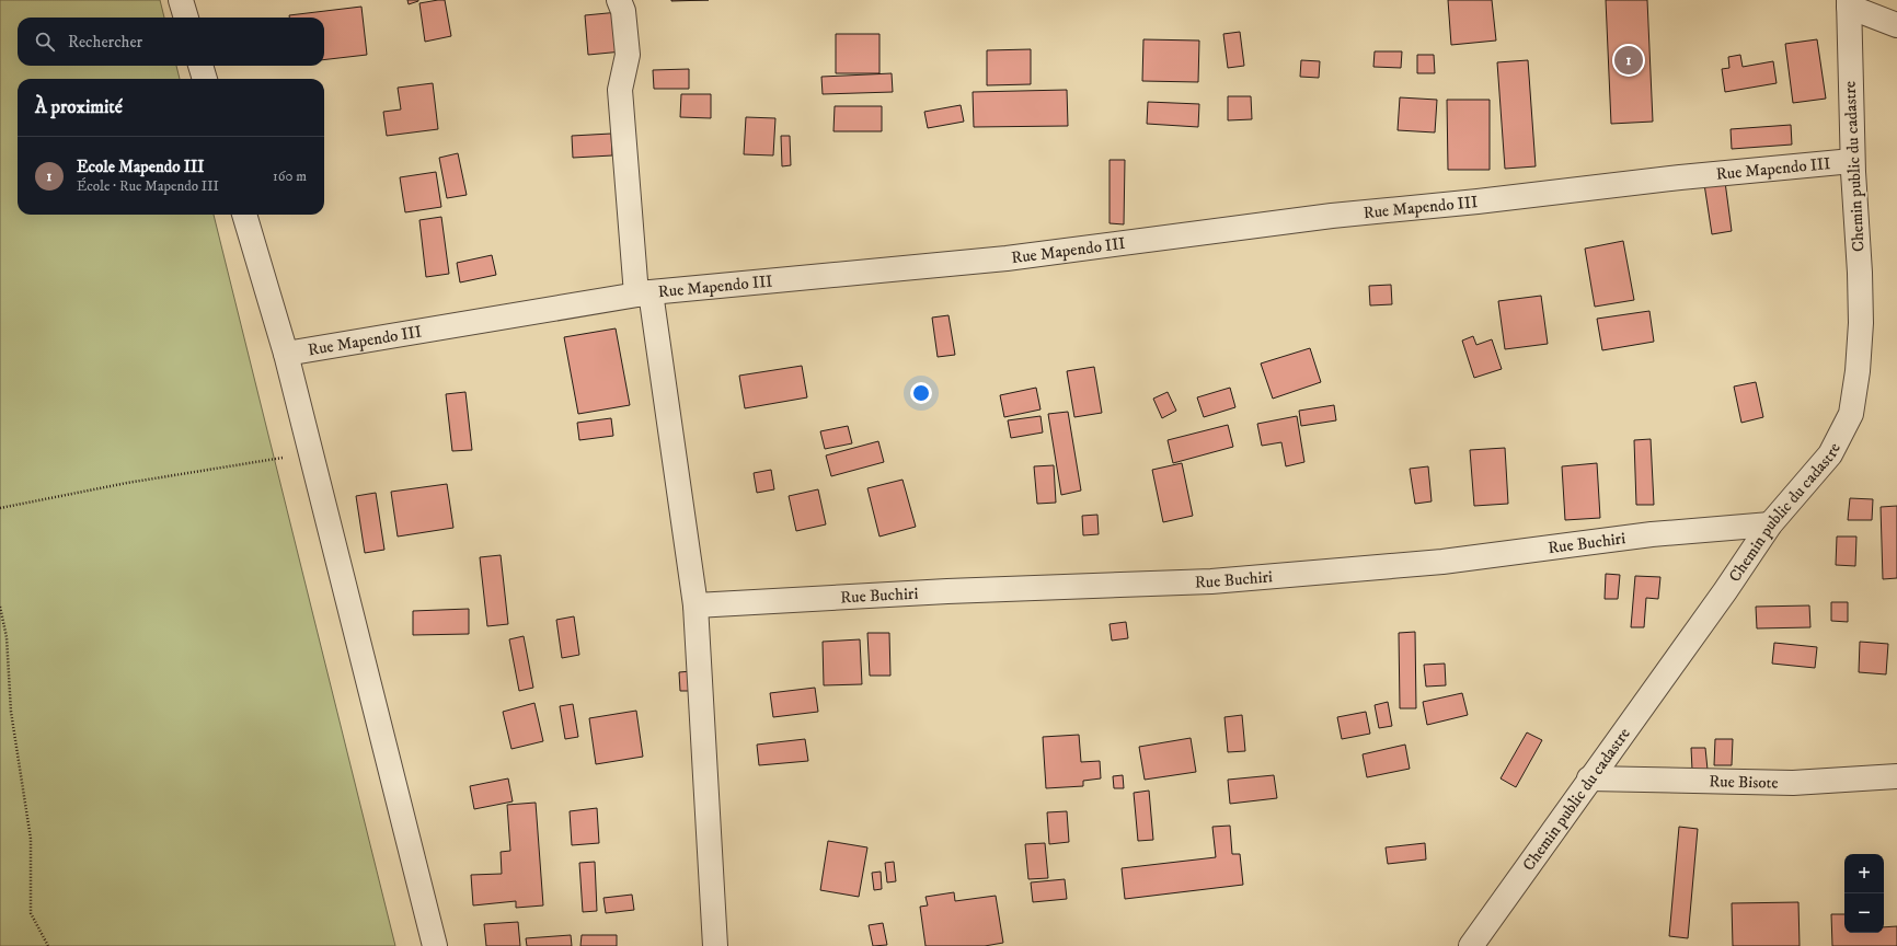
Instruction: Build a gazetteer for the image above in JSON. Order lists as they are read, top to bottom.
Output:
{
  "streets": {
    "street": [
      "Chemin public du cadastre",
      "Rue Mapendo III",
      "Rue Buchiri",
      "Rue Bisote"
    ]
  },
  "crossings": [
    ["Chemin public du cadastre", "Rue Mapendo III"],
    ["Chemin public du cadastre", "Rue Buchiri"],
    ["Chemin public du cadastre", "Rue Bisote"]
  ],
  "page": {
    "search": "Rechercher",
    "pins": "1",
    "heading": "À proximité",
    "list": [
      {
        "mark": "1",
        "name": "Ecole Mapendo III",
        "note": "École · Rue Mapendo III",
        "value": "160 m"
      }
    ],
    "map_buttons": ["+", "−"]
  }
}
